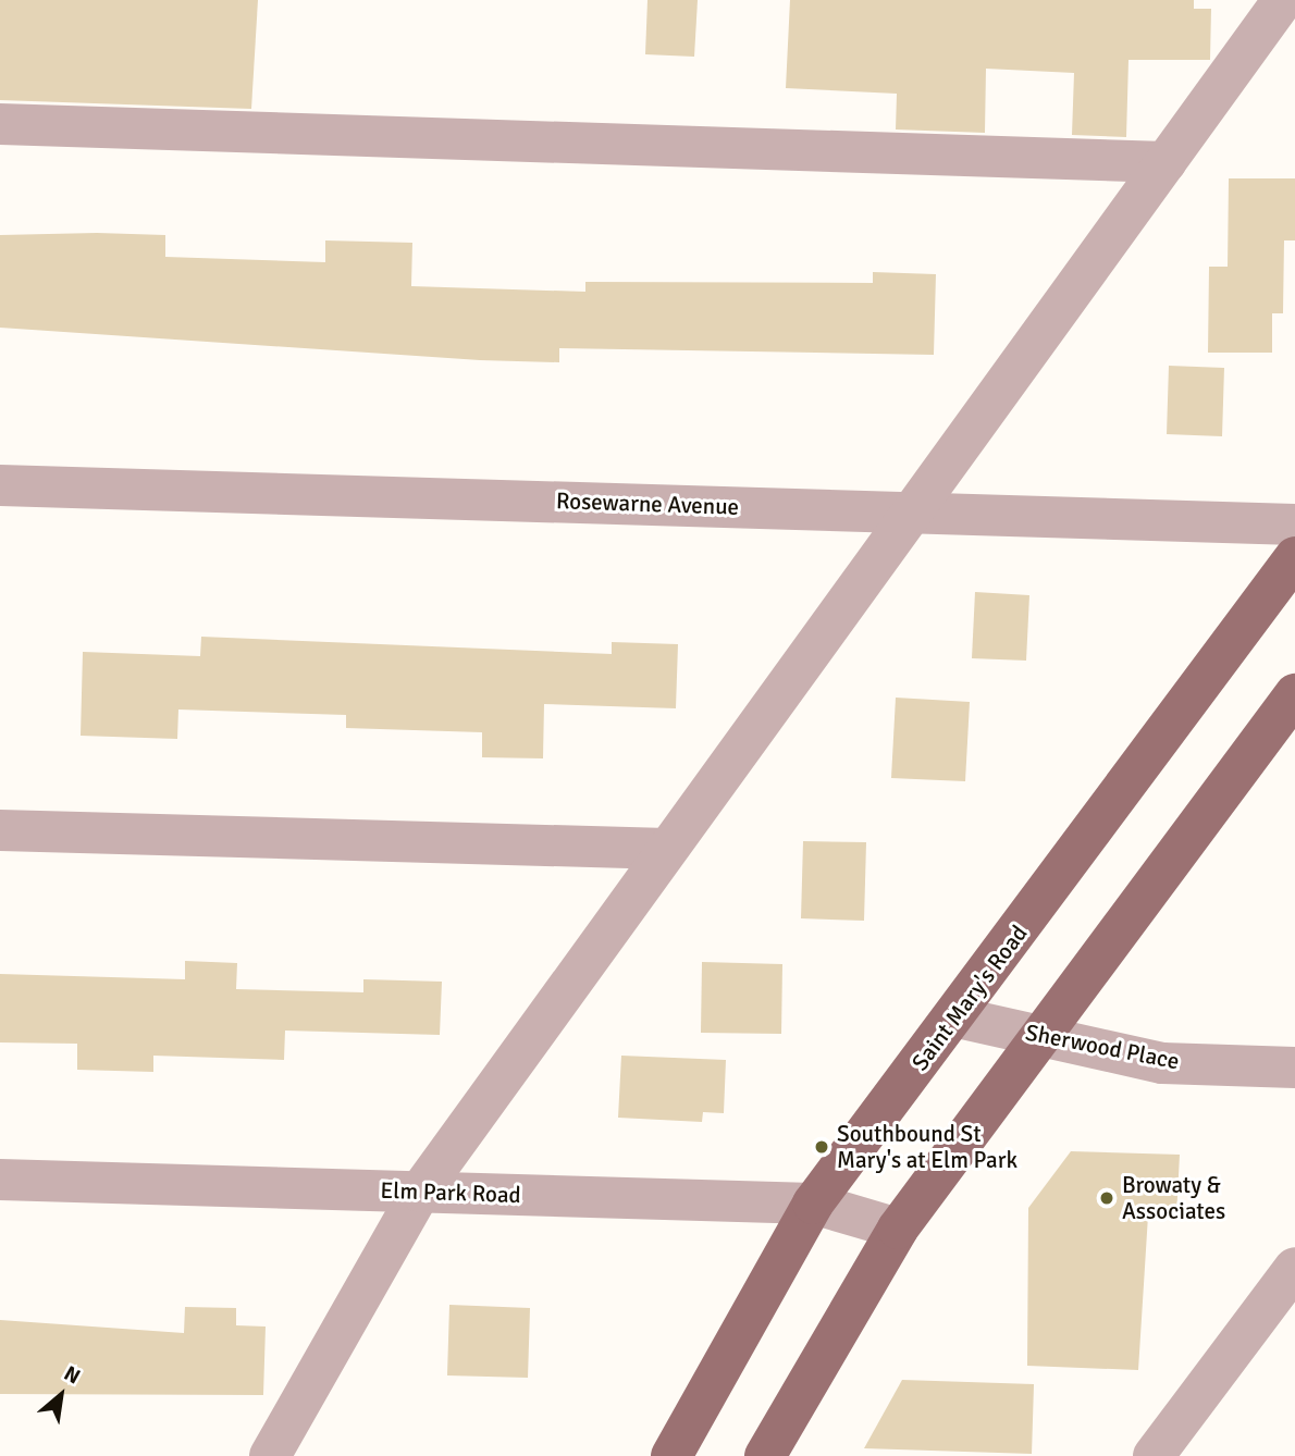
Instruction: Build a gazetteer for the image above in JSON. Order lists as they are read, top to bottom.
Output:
{
  "streets": {
    "main road": ["Saint Mary's Road"],
    "street": ["Rosewarne Avenue", "Sherwood Place", "Elm Park Road"]
  },
  "crossings": [
    ["Saint Mary's Road", "Sherwood Place"],
    ["Saint Mary's Road", "Elm Park Road"]
  ],
  "places": ["Southbound St Mary's at Elm Park", "Browaty & Associates"],
  "north": "top right"
}
